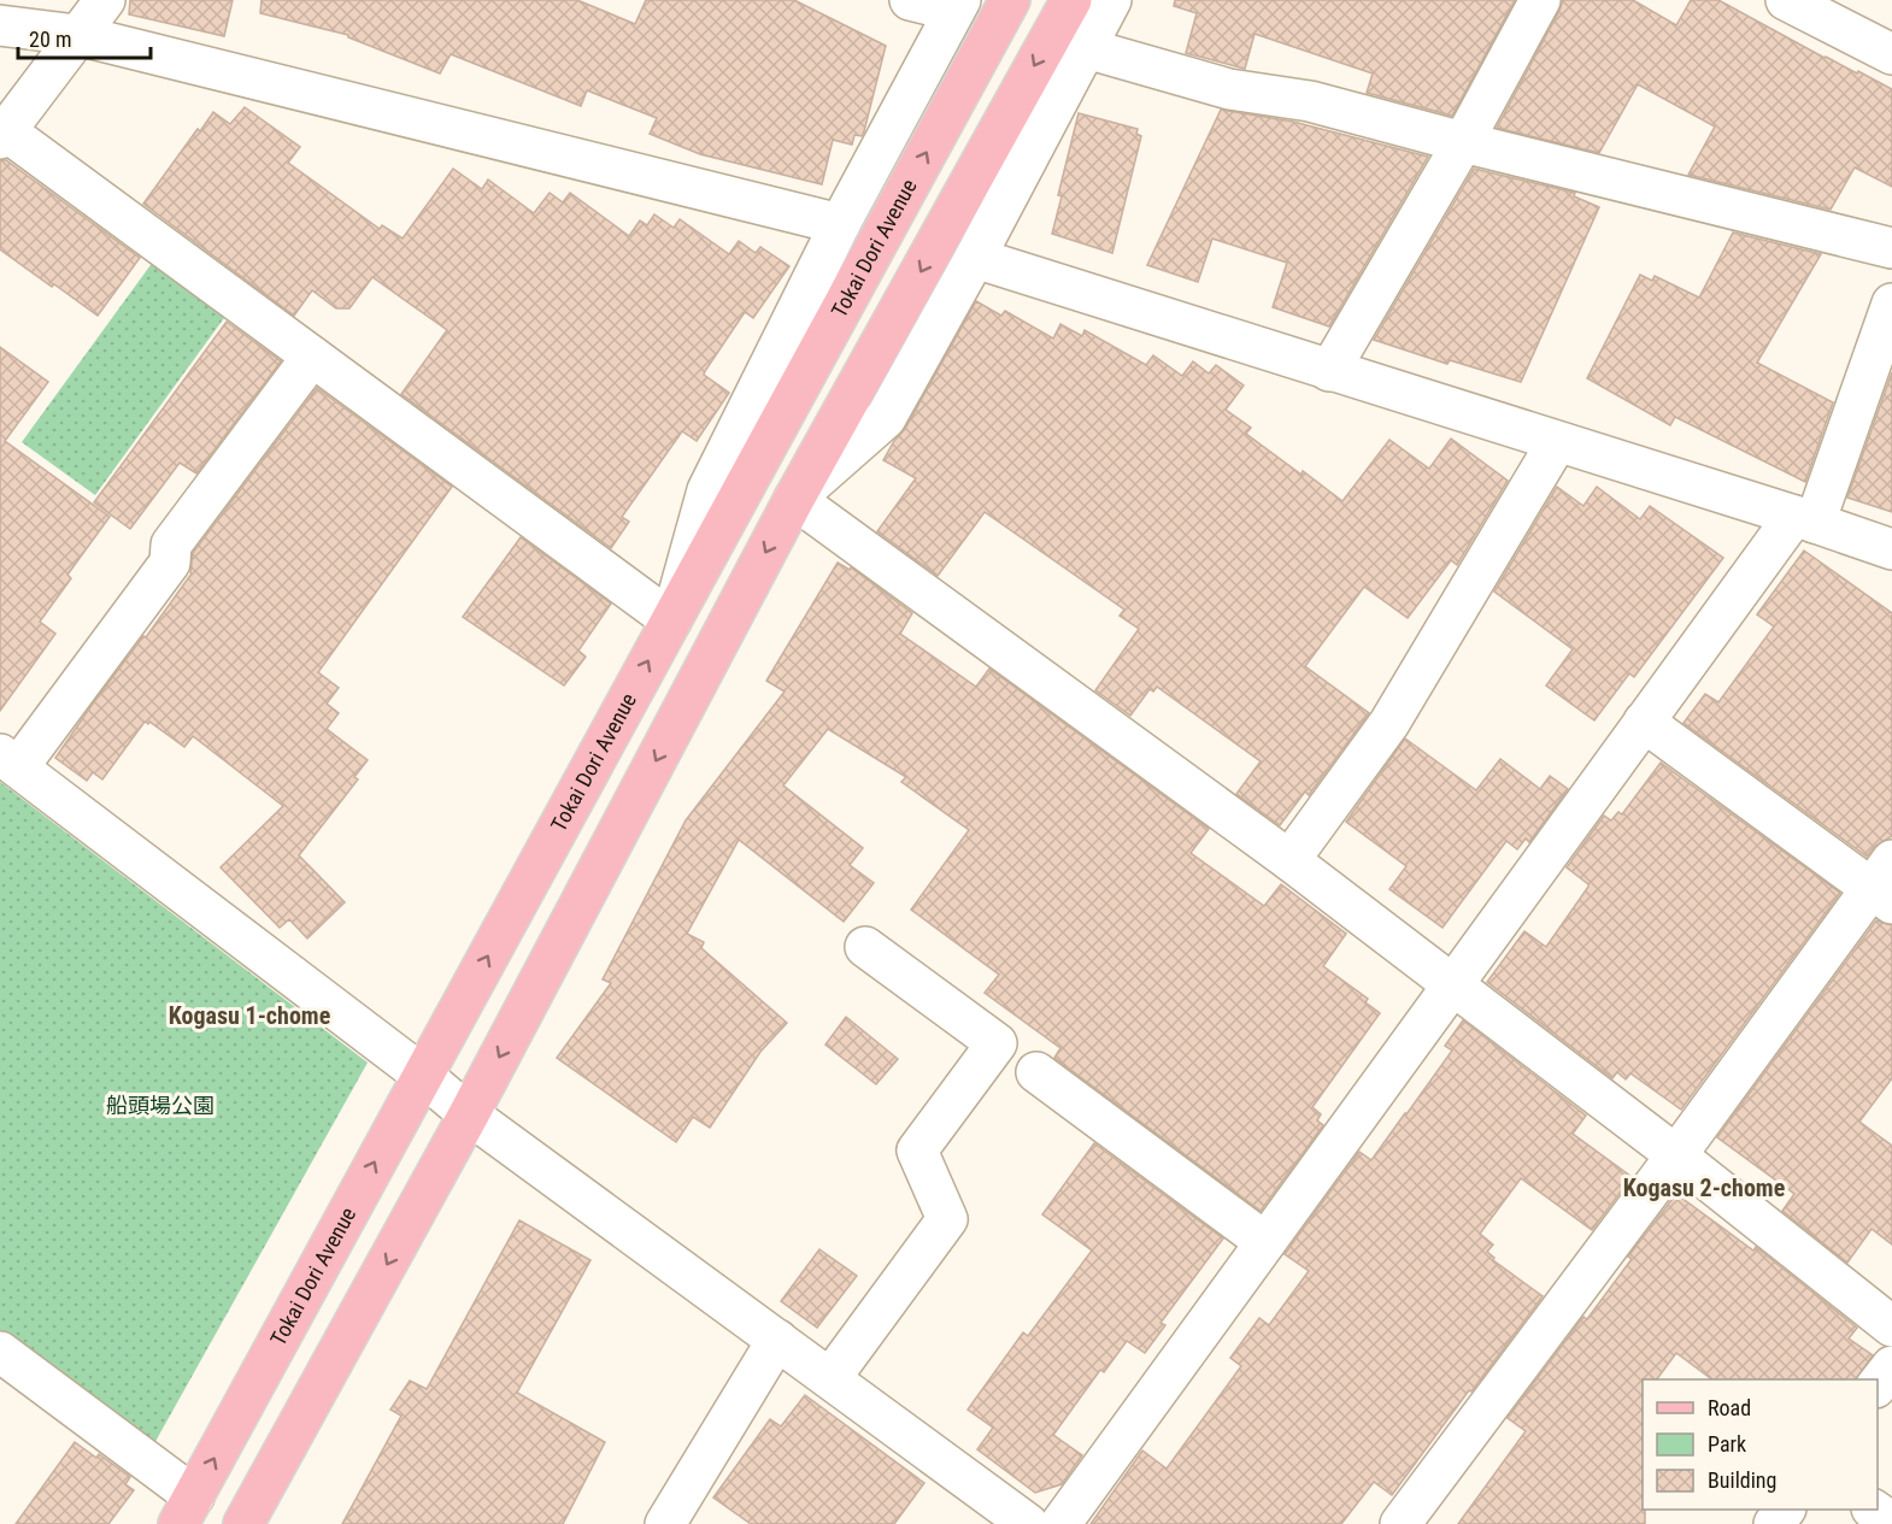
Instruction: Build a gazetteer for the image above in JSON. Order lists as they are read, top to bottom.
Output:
{
  "streets": {
    "main road": ["Tokai Dori Avenue"]
  },
  "districts": ["Kogasu 1-chome", "Kogasu 2-chome"],
  "parks": ["船頭場公園"],
  "legend": ["Road", "Park", "Building"],
  "scale_bar": "20 m"
}
